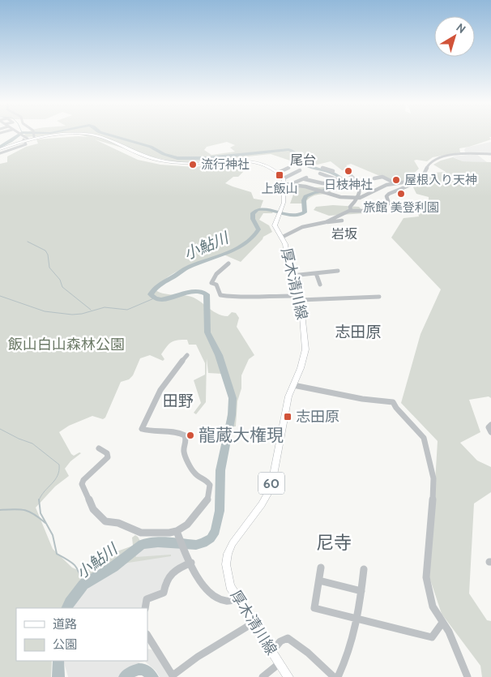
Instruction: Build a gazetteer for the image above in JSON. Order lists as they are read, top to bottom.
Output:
{
  "streets": {
    "main road": ["厚木清川線", "60"]
  },
  "districts": [
    "尾台",
    "岩坂",
    "志田原",
    "田野",
    "尼寺"
  ],
  "water": ["小鮎川"],
  "parks": ["飯山白山森林公園"],
  "places": {
    "other": [
      "流行神社",
      "日枝神社",
      "屋根入り天神",
      "旅館 美登利園",
      "龍蔵大権現"
    ],
    "transit": ["上飯山", "志田原"]
  },
  "legend": ["道路", "公園"],
  "north": "top right"
}
